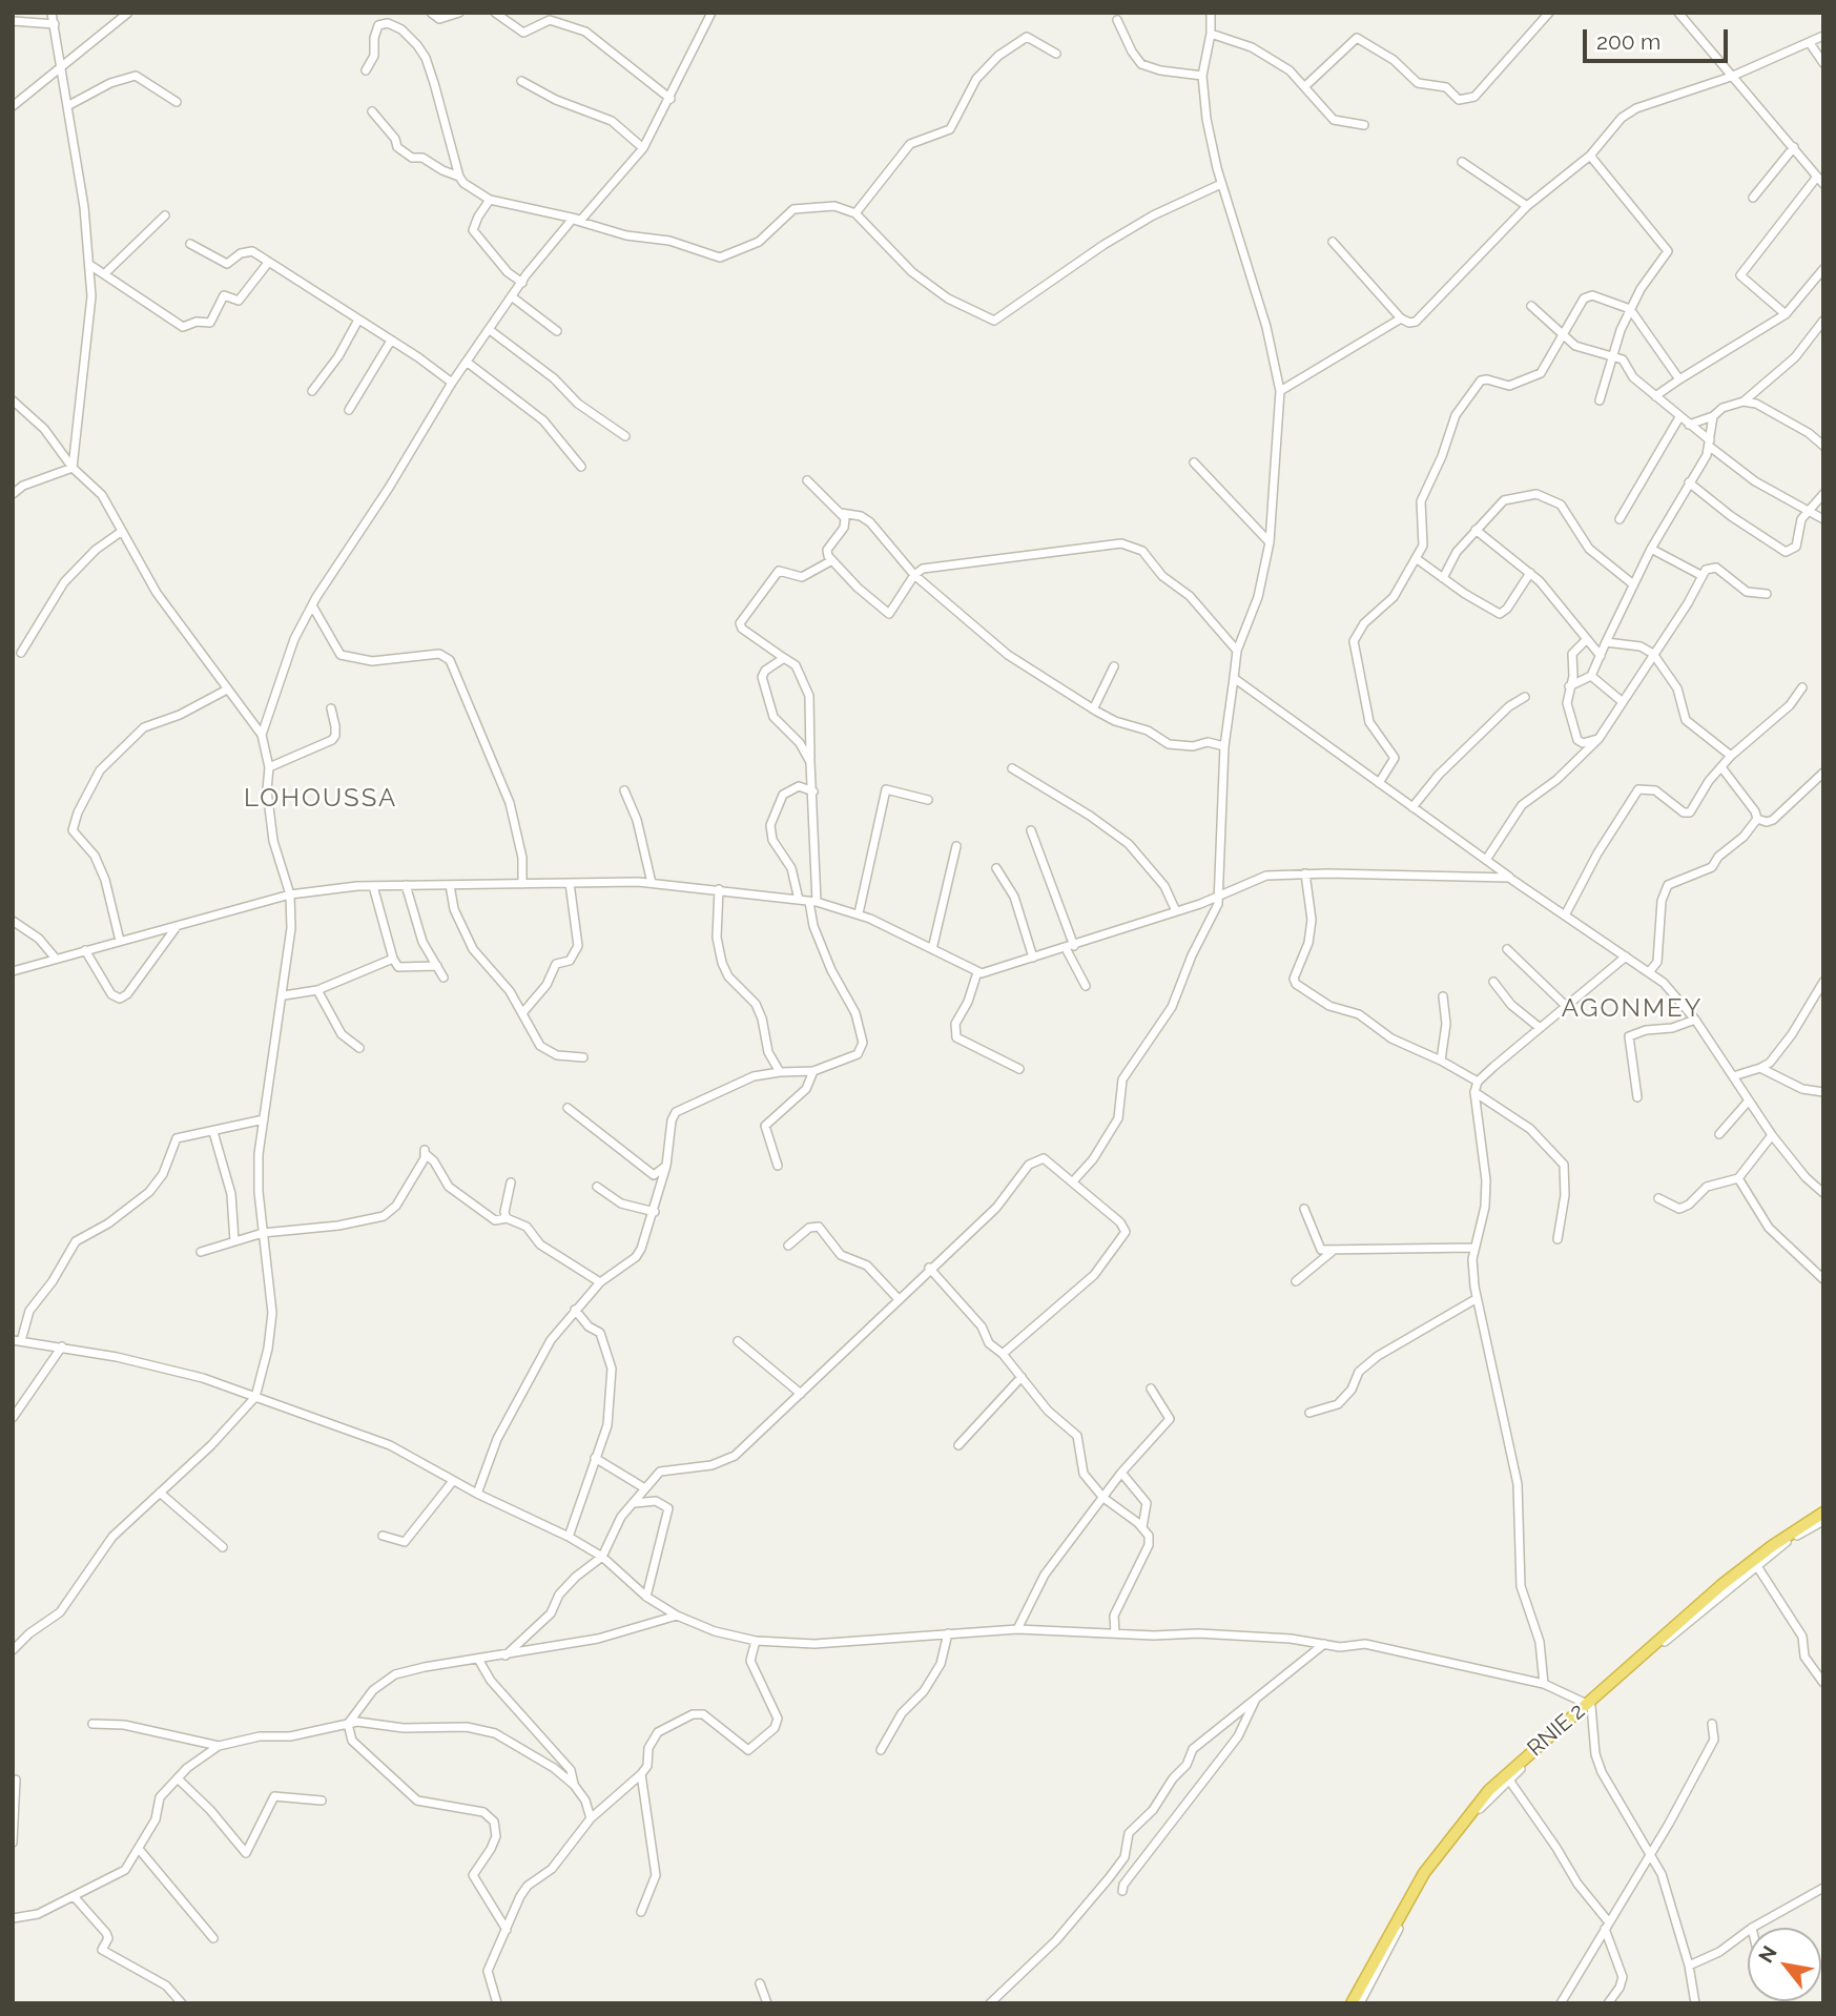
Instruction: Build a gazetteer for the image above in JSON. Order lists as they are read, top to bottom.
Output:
{
  "streets": {
    "highway": ["RNIE 2"]
  },
  "districts": ["LOHOUSSA", "AGONMEY"],
  "scale_bar": "200 m",
  "north": "top left"
}
